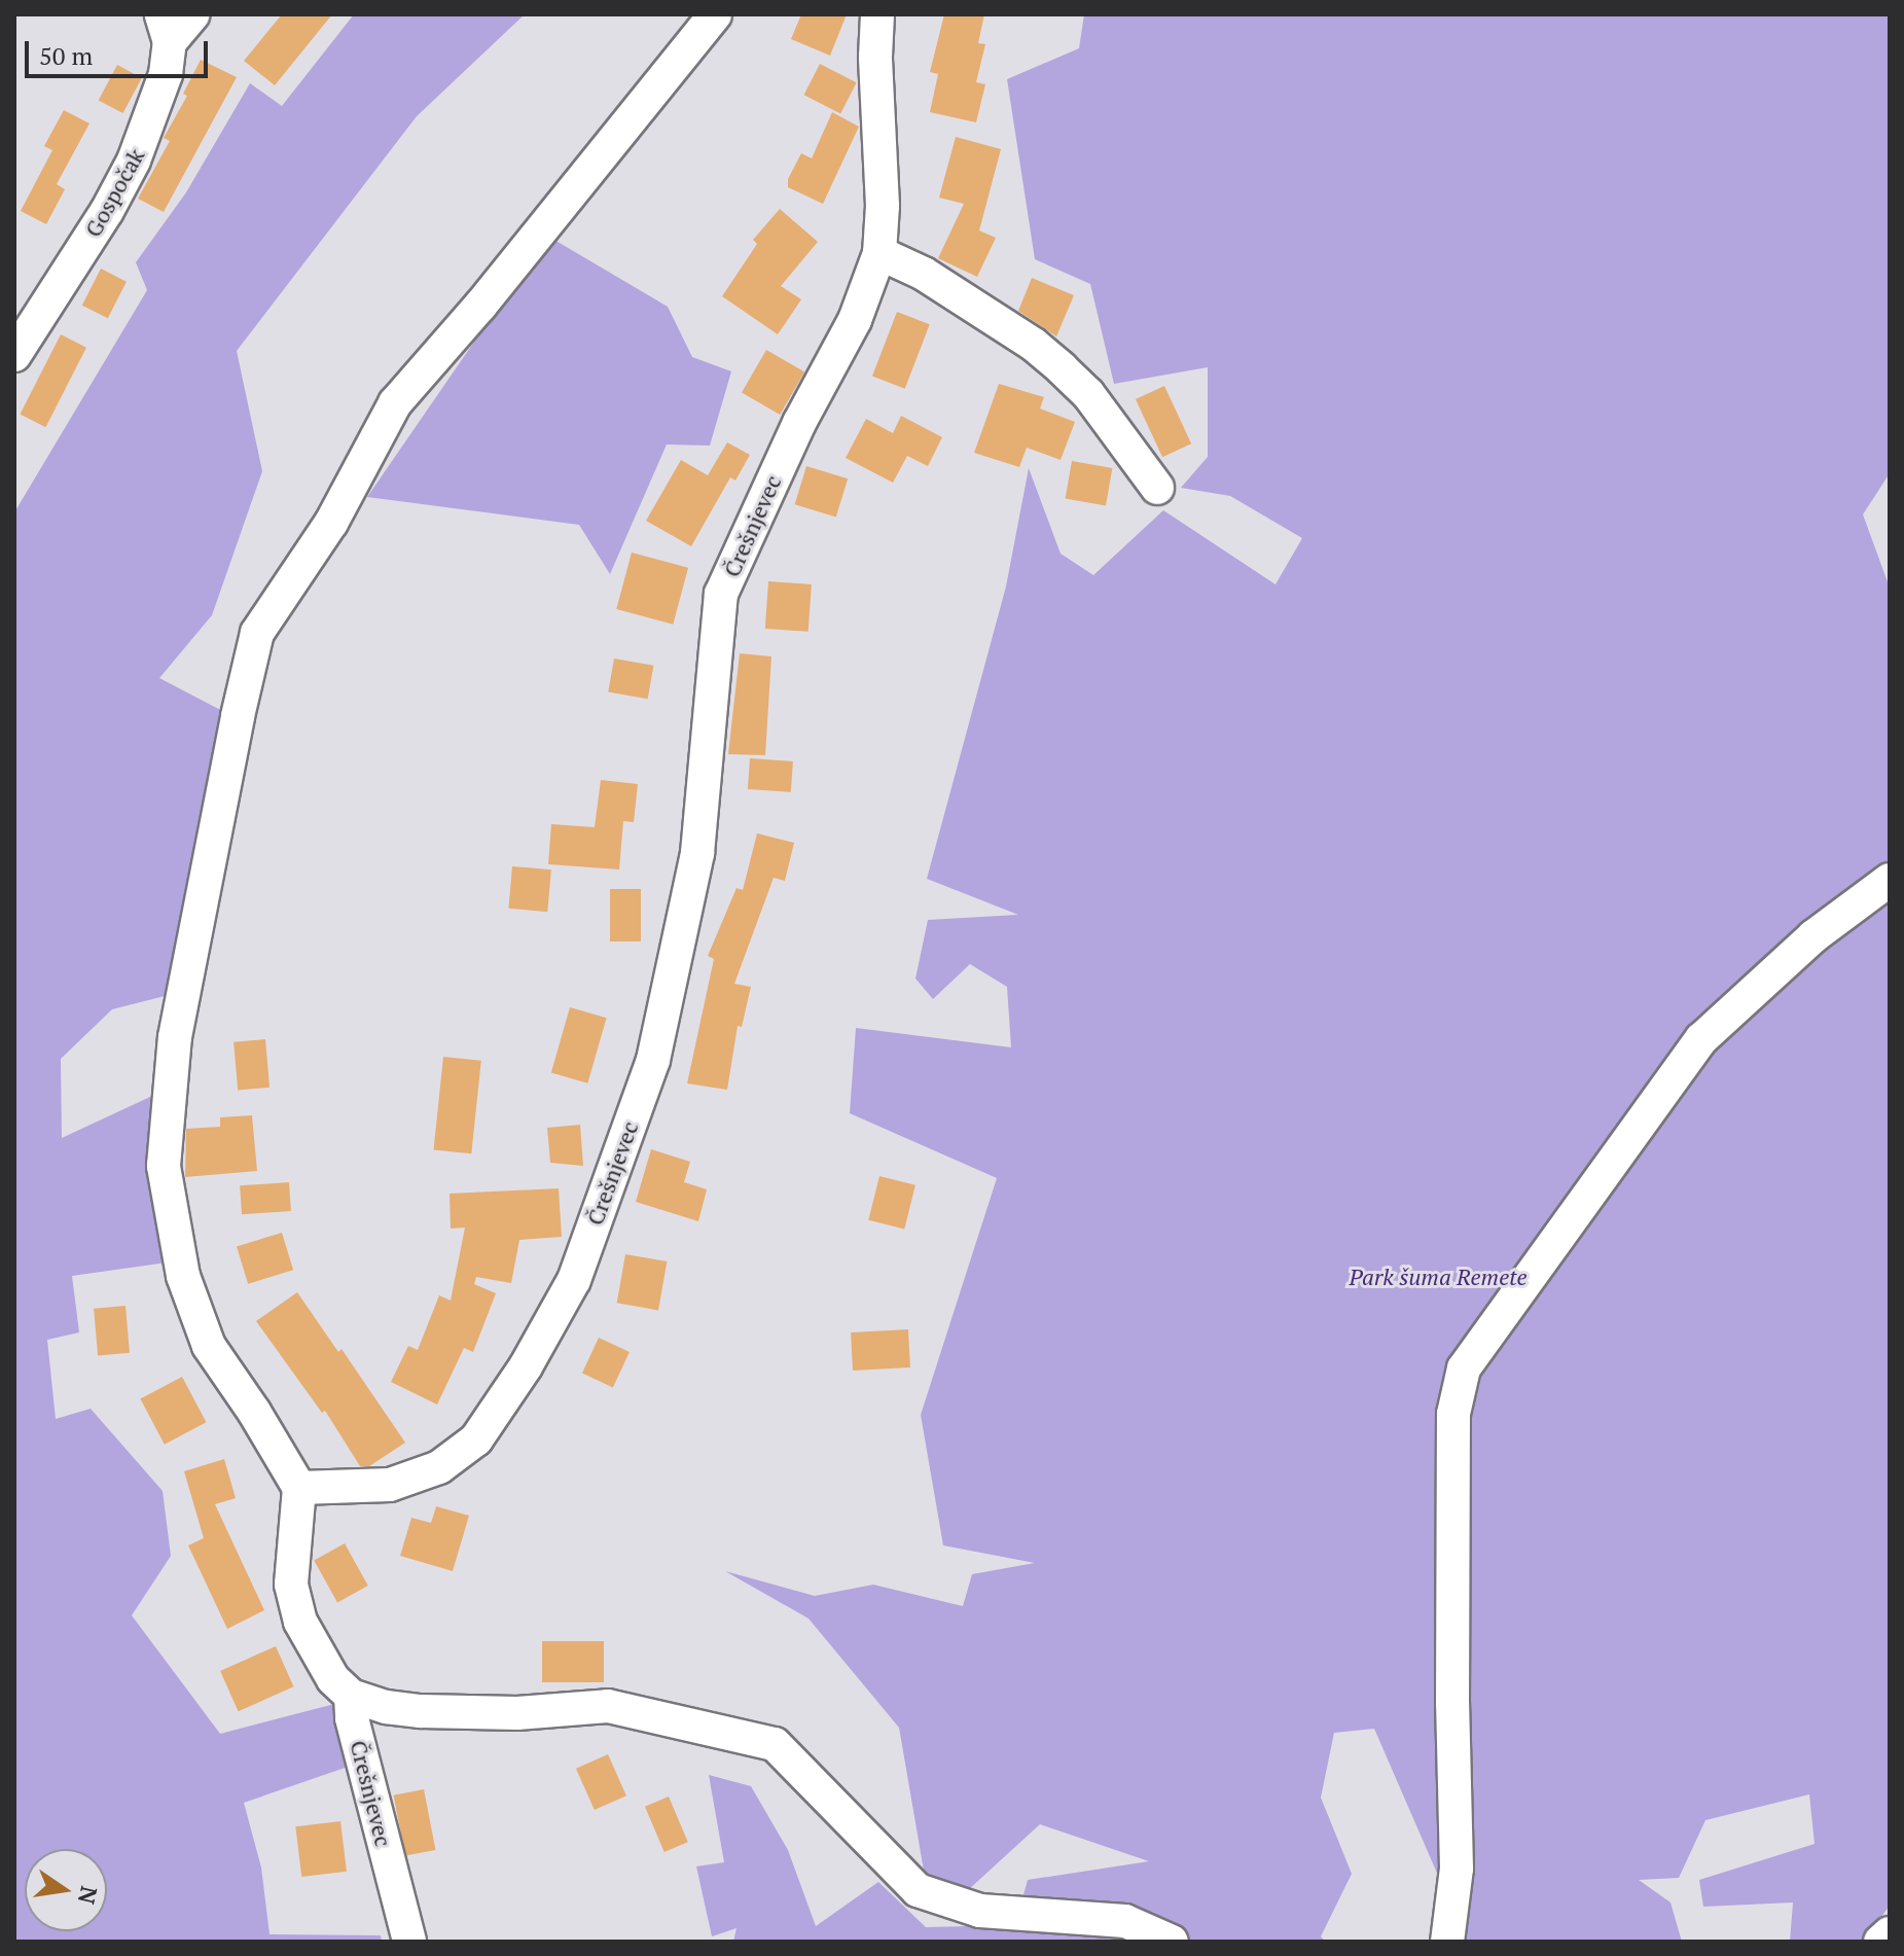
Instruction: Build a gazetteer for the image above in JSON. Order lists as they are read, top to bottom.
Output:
{
  "streets": {
    "street": ["Gospočak", "Črešnjevec"]
  },
  "parks": ["Park šuma Remete"],
  "scale_bar": "50 m",
  "north": "right"
}
